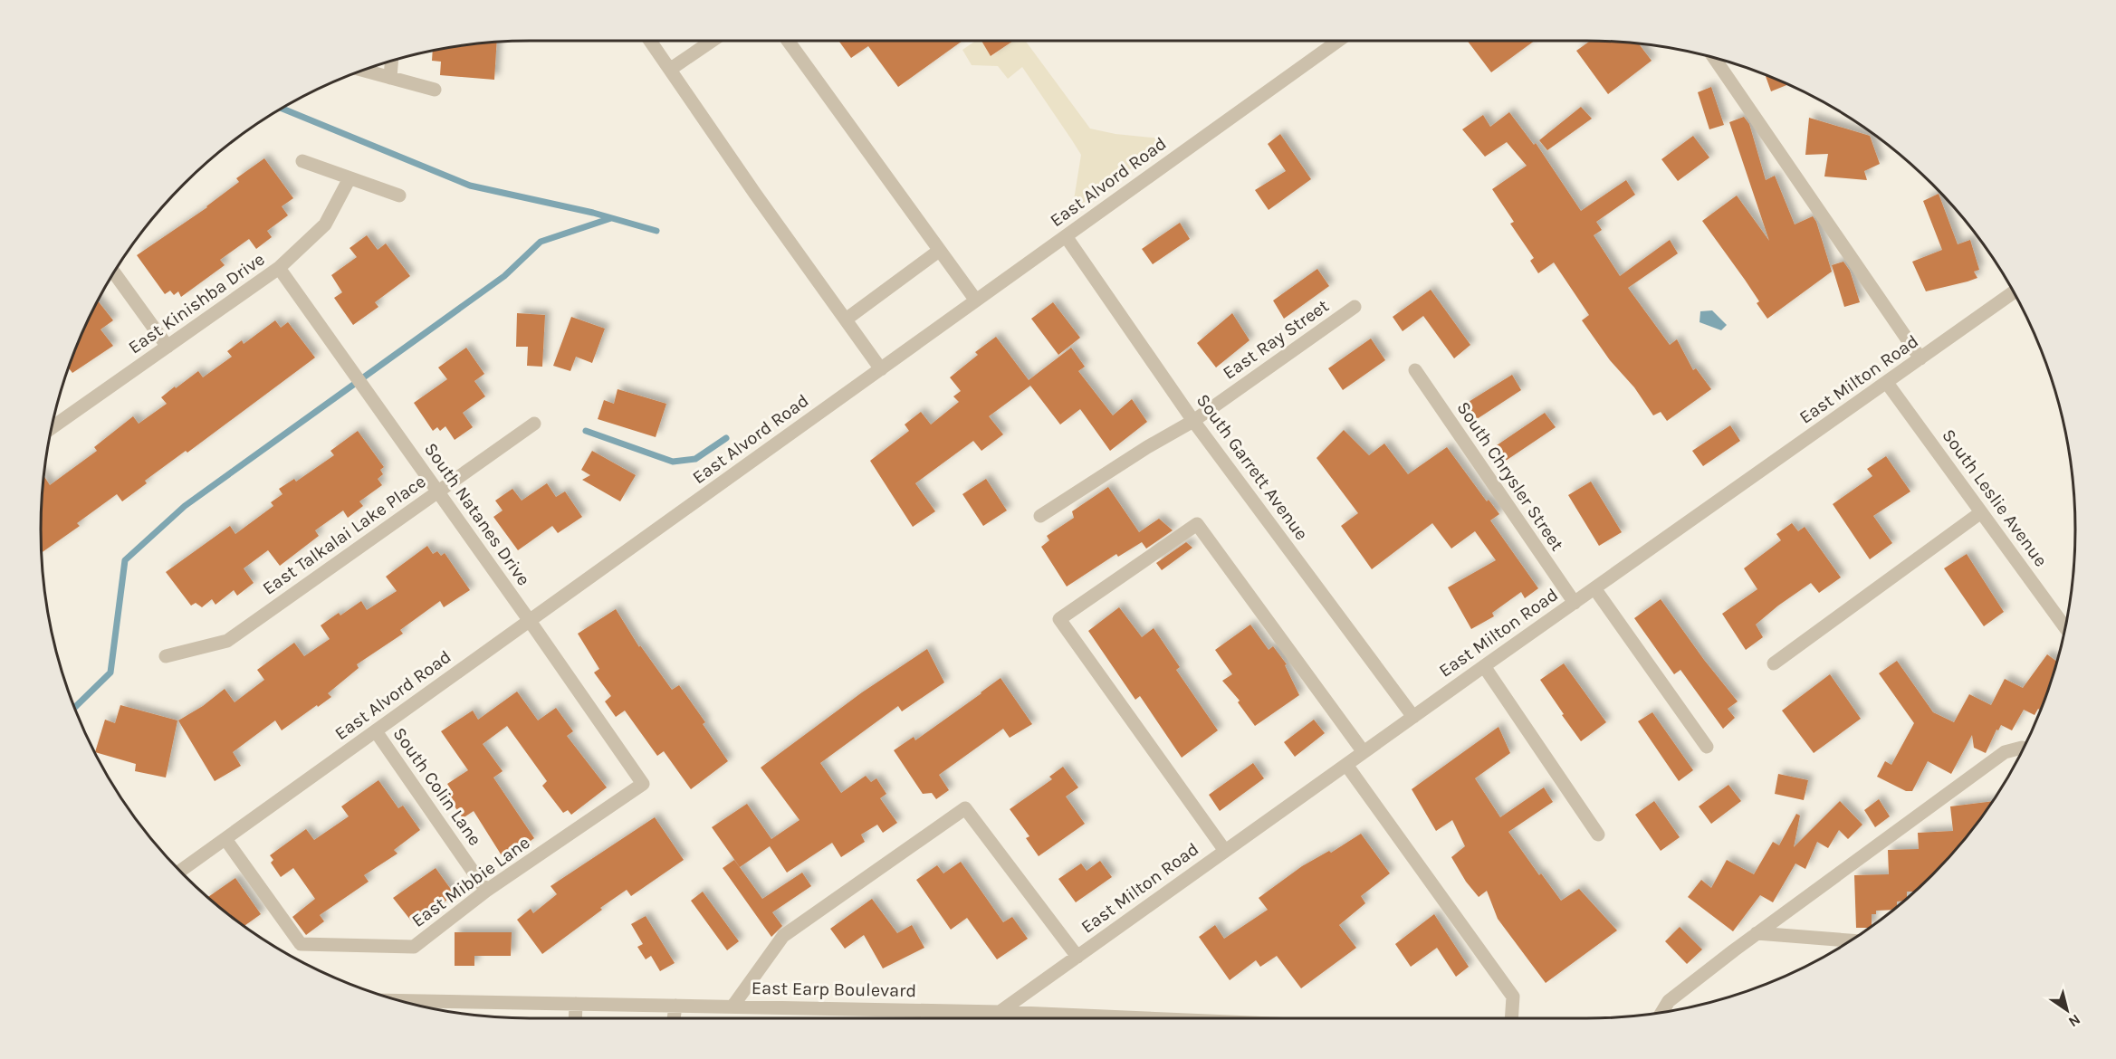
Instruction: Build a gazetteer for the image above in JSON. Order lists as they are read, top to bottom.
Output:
{
  "streets": {
    "street": [
      "East Alvord Road",
      "East Kinishba Drive",
      "East Ray Street",
      "East Milton Road",
      "South Garrett Avenue",
      "South Chrysler Street",
      "South Leslie Avenue",
      "South Natanes Drive",
      "East Talkalai Lake Place",
      "South Colin Lane",
      "East Mibbie Lane",
      "East Earp Boulevard"
    ]
  },
  "crossings": [
    ["East Alvord Road", "South Garrett Avenue"],
    ["East Alvord Road", "South Natanes Drive"],
    ["East Alvord Road", "South Colin Lane"],
    ["East Alvord Road", "East Mibbie Lane"],
    ["East Kinishba Drive", "South Natanes Drive"],
    ["East Ray Street", "South Garrett Avenue"],
    ["East Milton Road", "South Garrett Avenue"],
    ["East Milton Road", "South Chrysler Street"],
    ["East Milton Road", "South Leslie Avenue"],
    ["East Milton Road", "East Earp Boulevard"],
    ["South Natanes Drive", "East Talkalai Lake Place"],
    ["South Natanes Drive", "East Mibbie Lane"],
    ["South Colin Lane", "East Mibbie Lane"]
  ],
  "north": "bottom right"
}
